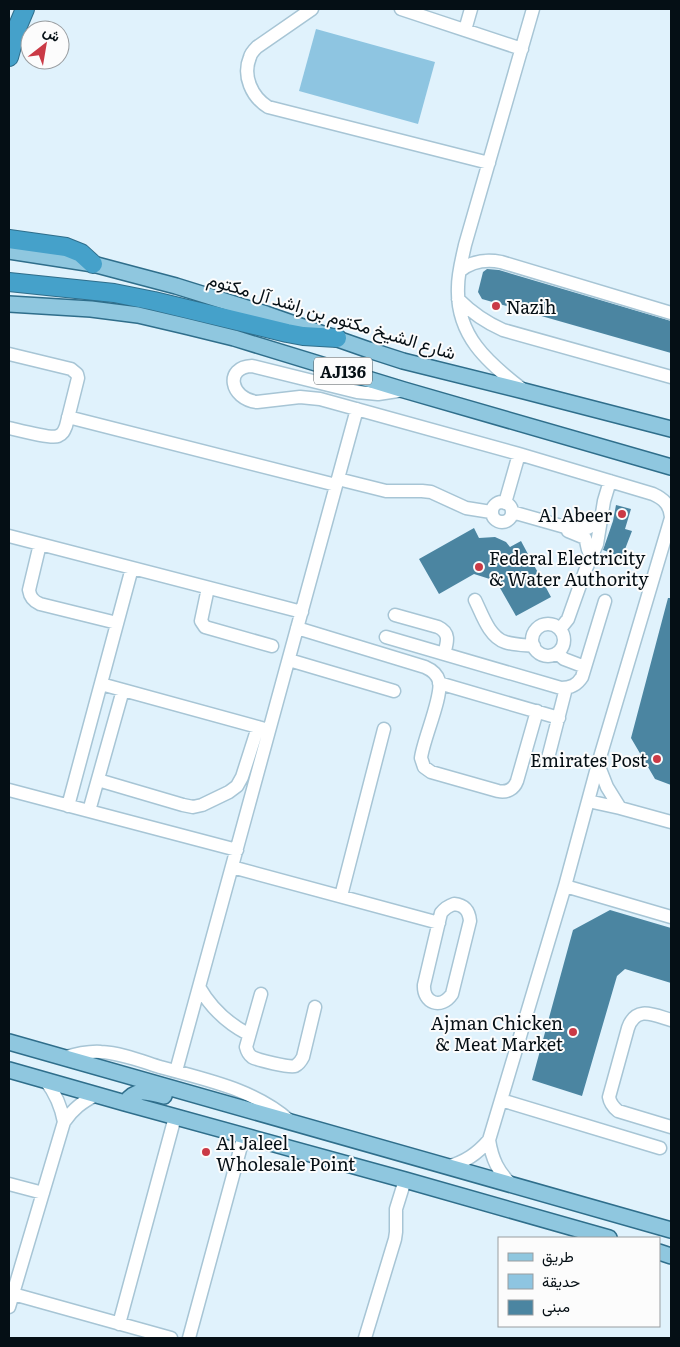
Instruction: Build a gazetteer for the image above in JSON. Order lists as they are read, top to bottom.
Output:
{
  "streets": {
    "main road": ["شارع الشيخ مكتوم بن راشد آل مكتوم", "AJ136"]
  },
  "places": [
    "Nazih",
    "Al Abeer",
    "Federal Electricity & Water Authority",
    "Emirates Post",
    "Ajman Chicken & Meat Market",
    "Al Jaleel Wholesale Point"
  ],
  "legend": ["طريق", "حديقة", "مبنى"],
  "north": "top right"
}
